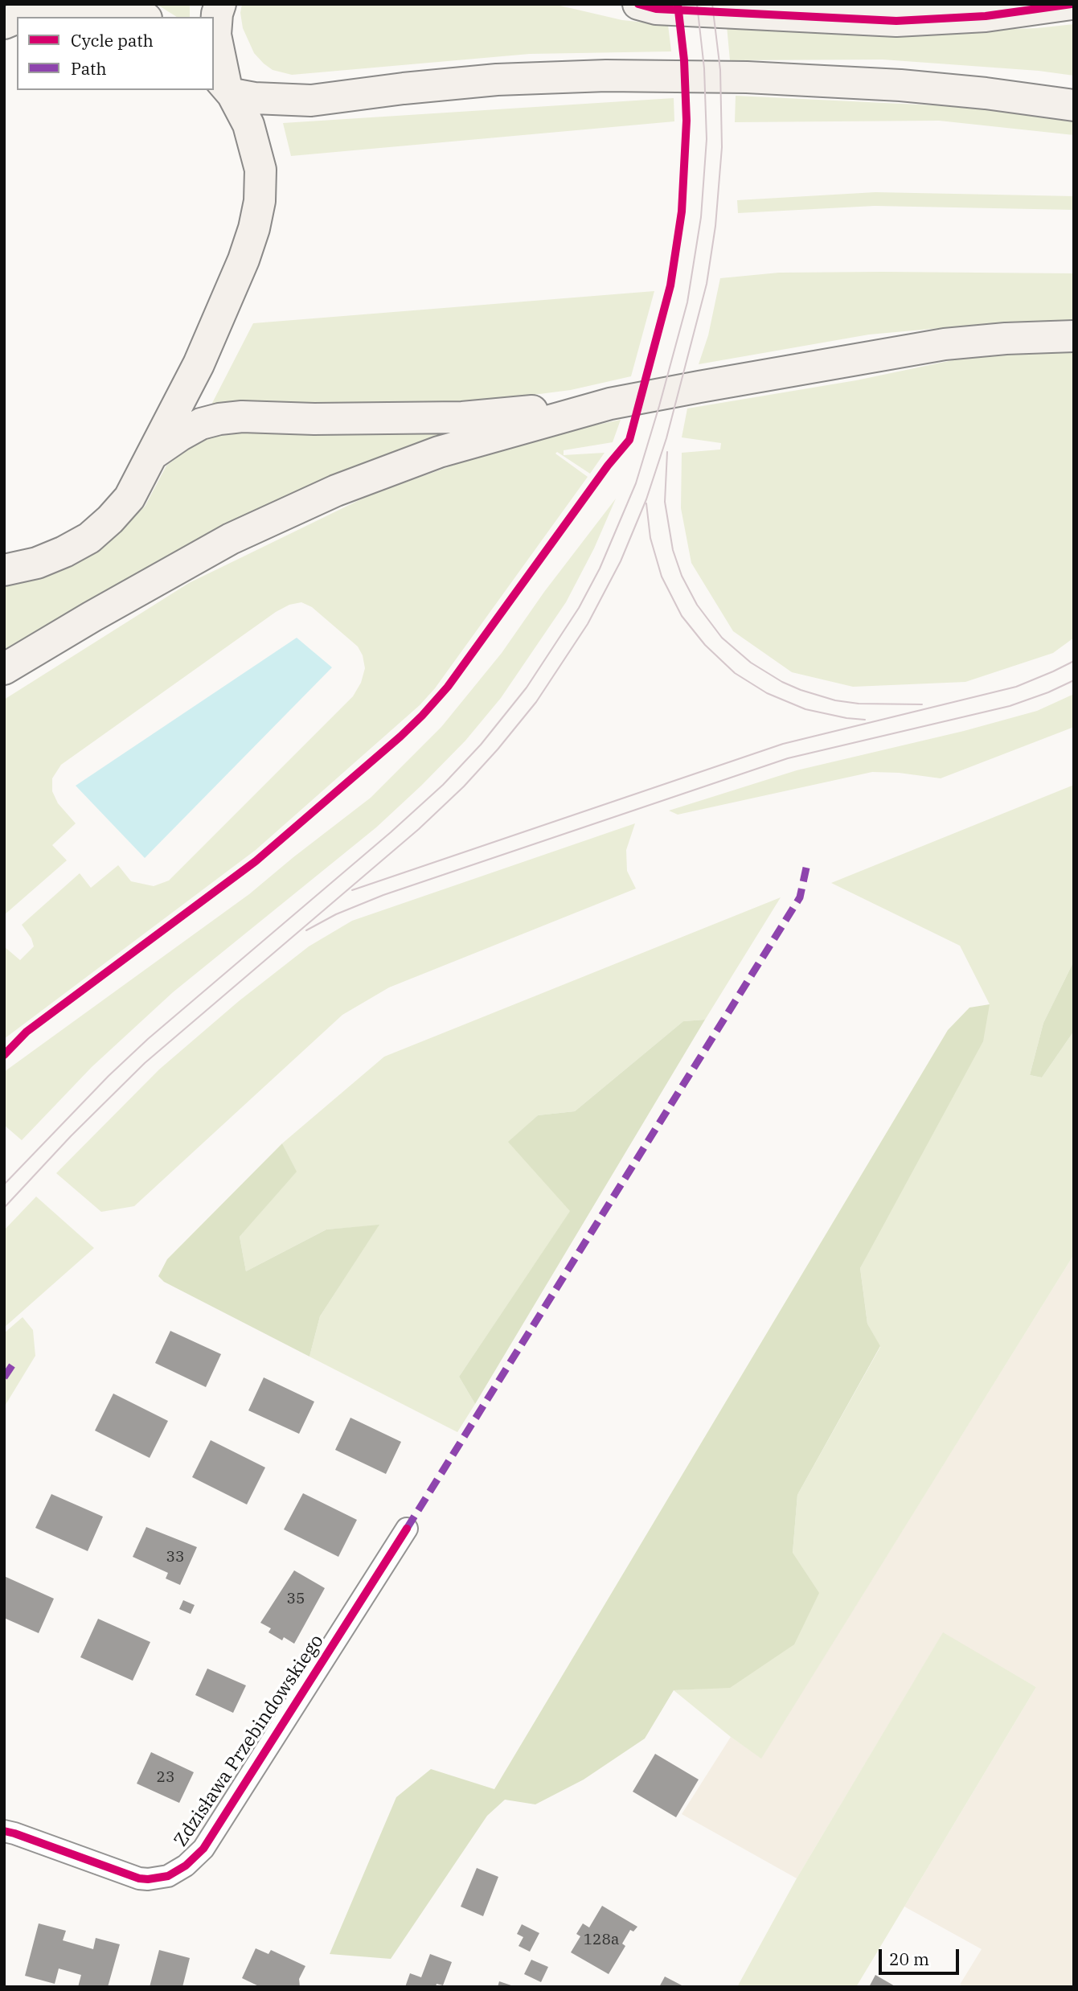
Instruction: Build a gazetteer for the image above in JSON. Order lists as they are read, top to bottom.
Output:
{
  "streets": {
    "street": ["Zdzisława Przebindowskiego"]
  },
  "house_numbers": [
    "33",
    "35",
    "23",
    "128a"
  ],
  "legend": ["Cycle path", "Path"],
  "scale_bar": "20 m"
}
